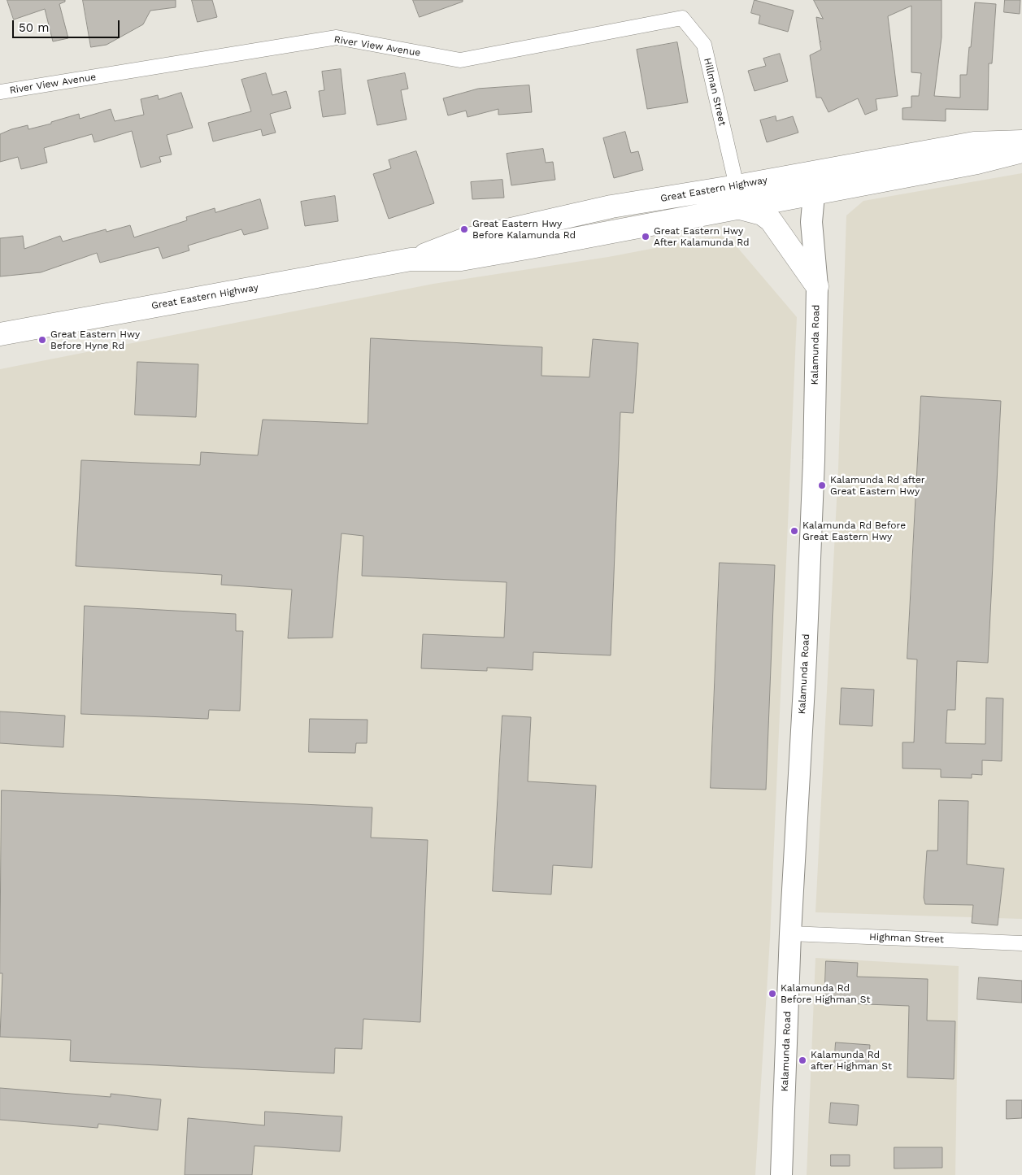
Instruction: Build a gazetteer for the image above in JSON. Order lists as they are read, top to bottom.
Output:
{
  "streets": {
    "highway": ["Great Eastern Highway"],
    "main road": ["Kalamunda Road"],
    "street": ["River View Avenue", "Hillman Street", "Highman Street"]
  },
  "crossings": [
    ["River View Avenue", "Hillman Street"],
    ["Hillman Street", "Great Eastern Highway"],
    ["Great Eastern Highway", "Kalamunda Road"],
    ["Kalamunda Road", "Highman Street"]
  ],
  "places": [
    "Great Eastern Hwy Before Kalamunda Rd",
    "Great Eastern Hwy After Kalamunda Rd",
    "Great Eastern Hwy Before Hyne Rd",
    "Kalamunda Rd after Great Eastern Hwy",
    "Kalamunda Rd Before Great Eastern Hwy",
    "Kalamunda Rd Before Highman St",
    "Kalamunda Rd after Highman St"
  ],
  "scale_bar": "50 m"
}
